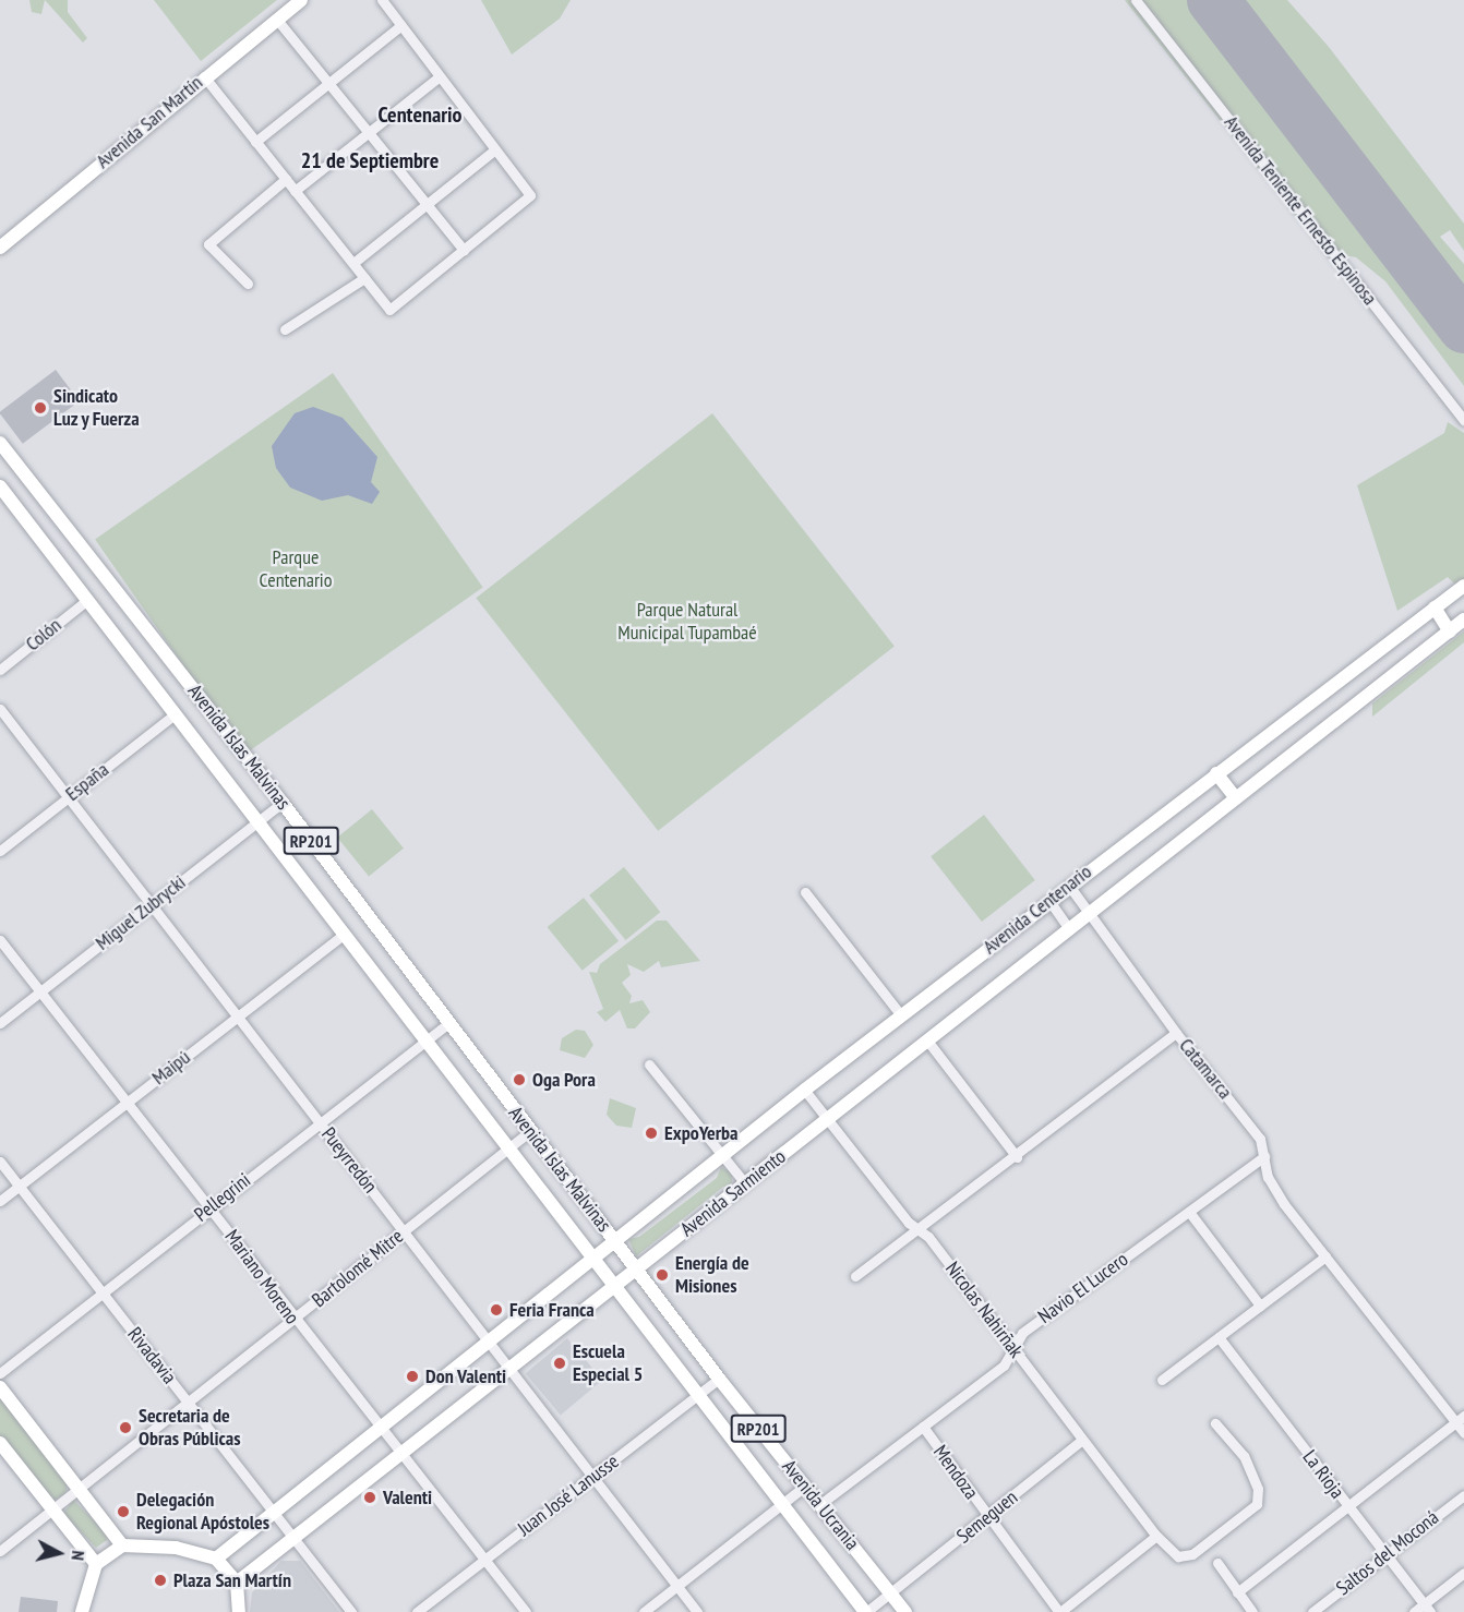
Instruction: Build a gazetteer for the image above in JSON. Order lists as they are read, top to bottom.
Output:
{
  "streets": {
    "main road": [
      "Avenida San Martín",
      "Avenida Islas Malvinas",
      "RP201",
      "Avenida Centenario",
      "Avenida Sarmiento",
      "Avenida Ucrania"
    ],
    "street": [
      "Avenida Teniente Ernesto Espinosa",
      "Colón",
      "España",
      "Miguel Zubrycki",
      "Maipú",
      "Catamarca",
      "Pueyrredón",
      "Pellegrini",
      "Bartolomé Mitre",
      "Mariano Moreno",
      "Navio El Lucero",
      "Nicolas Nahirñak",
      "Rivadavia",
      "Mendoza",
      "La Rioja",
      "Juan José Lanusse",
      "Semeguen",
      "Saltos del Moconá"
    ]
  },
  "crossings": [
    ["Colón", "Avenida Islas Malvinas"],
    ["Avenida Islas Malvinas", "España"],
    ["Avenida Islas Malvinas", "Avenida Centenario"],
    ["Avenida Islas Malvinas", "Miguel Zubrycki"],
    ["Avenida Islas Malvinas", "Maipú"],
    ["Avenida Islas Malvinas", "Pellegrini"],
    ["Avenida Islas Malvinas", "Bartolomé Mitre"],
    ["Avenida Islas Malvinas", "Avenida Ucrania"],
    ["España", "Pueyrredón"],
    ["Avenida Centenario", "Avenida Sarmiento"],
    ["Avenida Centenario", "Nicolas Nahirñak"],
    ["Avenida Centenario", "Avenida Ucrania"],
    ["Miguel Zubrycki", "Pueyrredón"],
    ["Miguel Zubrycki", "Mariano Moreno"],
    ["Maipú", "Pueyrredón"],
    ["Maipú", "Mariano Moreno"],
    ["Maipú", "Rivadavia"],
    ["Catamarca", "Navio El Lucero"],
    ["Catamarca", "Nicolas Nahirñak"],
    ["Pueyrredón", "Avenida Sarmiento"],
    ["Pueyrredón", "Pellegrini"],
    ["Pueyrredón", "Bartolomé Mitre"],
    ["Pueyrredón", "Juan José Lanusse"],
    ["Avenida Sarmiento", "Mariano Moreno"],
    ["Avenida Sarmiento", "Nicolas Nahirñak"],
    ["Avenida Sarmiento", "Rivadavia"],
    ["Avenida Sarmiento", "Avenida Ucrania"],
    ["Pellegrini", "Mariano Moreno"],
    ["Pellegrini", "Rivadavia"],
    ["Bartolomé Mitre", "Mariano Moreno"],
    ["Bartolomé Mitre", "Rivadavia"],
    ["Mariano Moreno", "Juan José Lanusse"],
    ["Navio El Lucero", "Nicolas Nahirñak"],
    ["Navio El Lucero", "Mendoza"],
    ["Navio El Lucero", "Avenida Ucrania"],
    ["Nicolas Nahirñak", "Semeguen"],
    ["Mendoza", "Semeguen"],
    ["La Rioja", "Saltos del Moconá"],
    ["Juan José Lanusse", "Avenida Ucrania"],
    ["Avenida Ucrania", "Semeguen"]
  ],
  "districts": ["Centenario", "21 de Septiembre"],
  "parks": ["Parque Centenario", "Parque Natural Municipal Tupambaé"],
  "places": [
    "Sindicato Luz y Fuerza",
    "Oga Pora",
    "ExpoYerba",
    "Energía de Misiones",
    "Feria Franca",
    "Escuela Especial 5",
    "Don Valenti",
    "Secretaria de Obras Públicas",
    "Valenti",
    "Delegación Regional Apóstoles",
    "Plaza San Martín"
  ],
  "north": "right"
}
